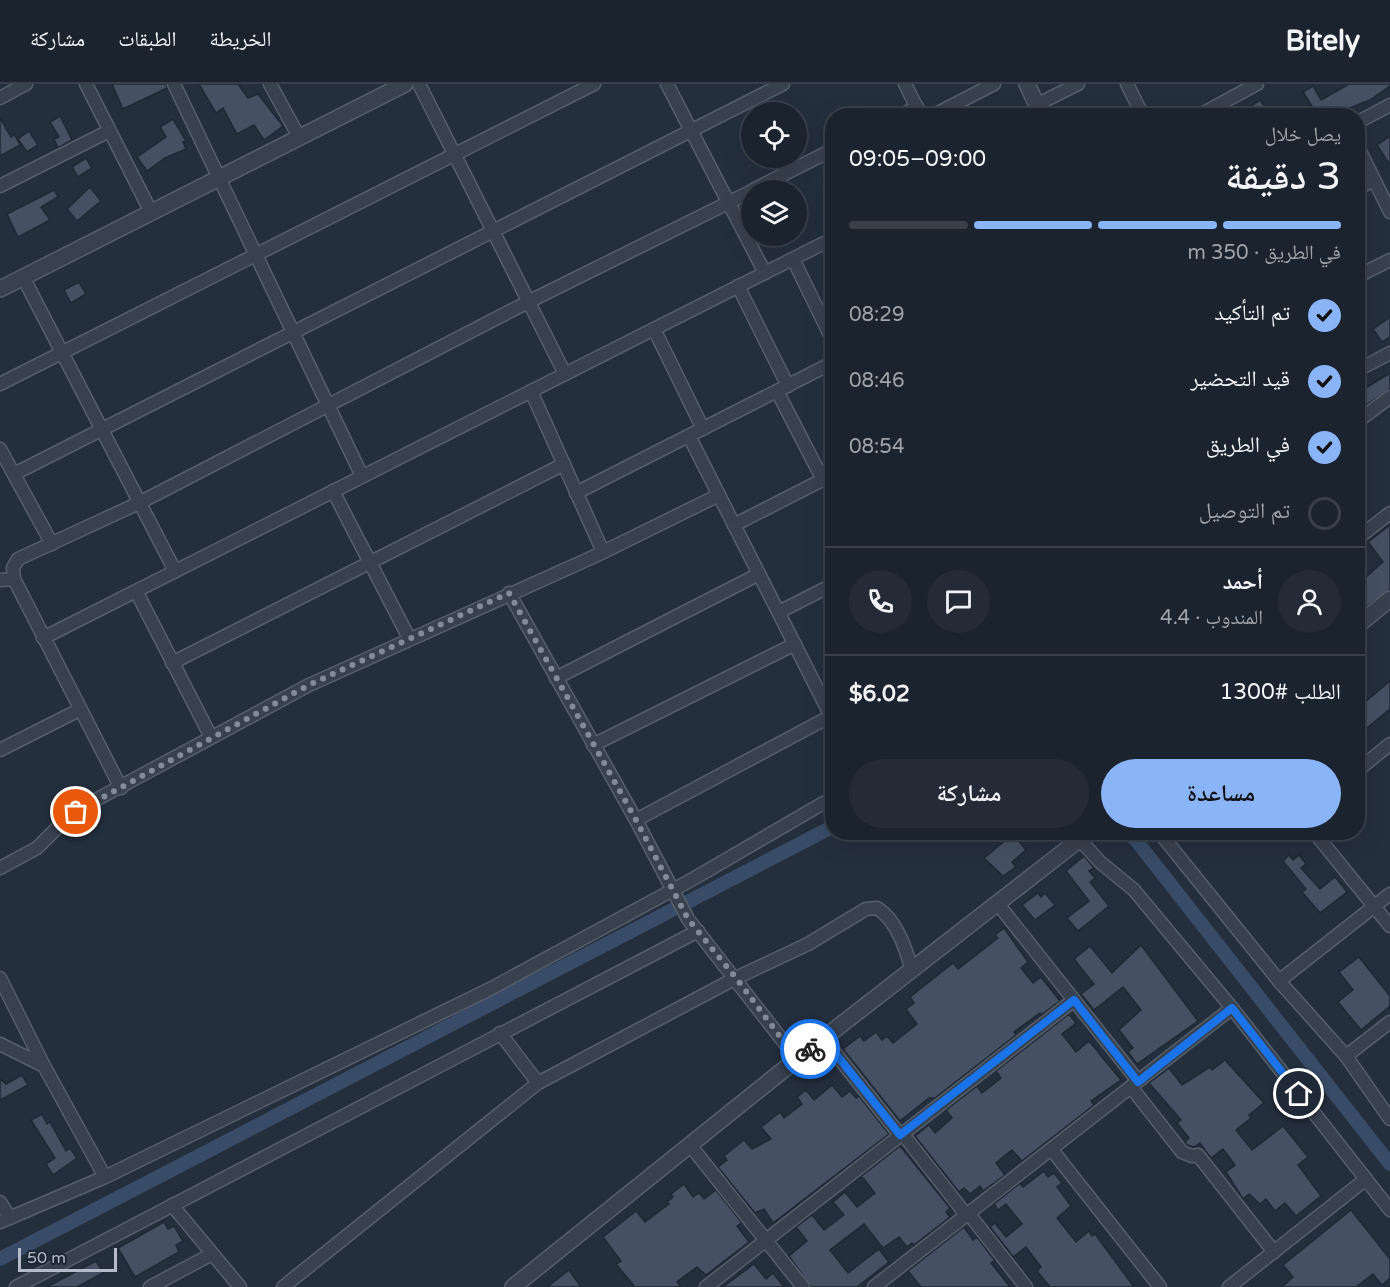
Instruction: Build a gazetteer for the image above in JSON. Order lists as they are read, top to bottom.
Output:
{
  "scale_bar": "50 m",
  "page": {
    "header": "Bitely",
    "nav": ["الخريطة", "الطبقات", "مشاركة"],
    "heading": ["3 دقيقة", "يصل خلال", "09:00–09:05"],
    "panel": [
      "أحمد",
      "المندوب · 4.4",
      "الطلب #1300",
      "$6.02"
    ],
    "bar": "في الطريق · 350 m",
    "list": [
      ["تم التأكيد", "08:29"],
      ["قيد التحضير", "08:46"],
      ["في الطريق", "08:54"],
      "تم التوصيل"
    ],
    "buttons": ["مساعدة", "مشاركة"],
    "scale": "50 m"
  }
}
